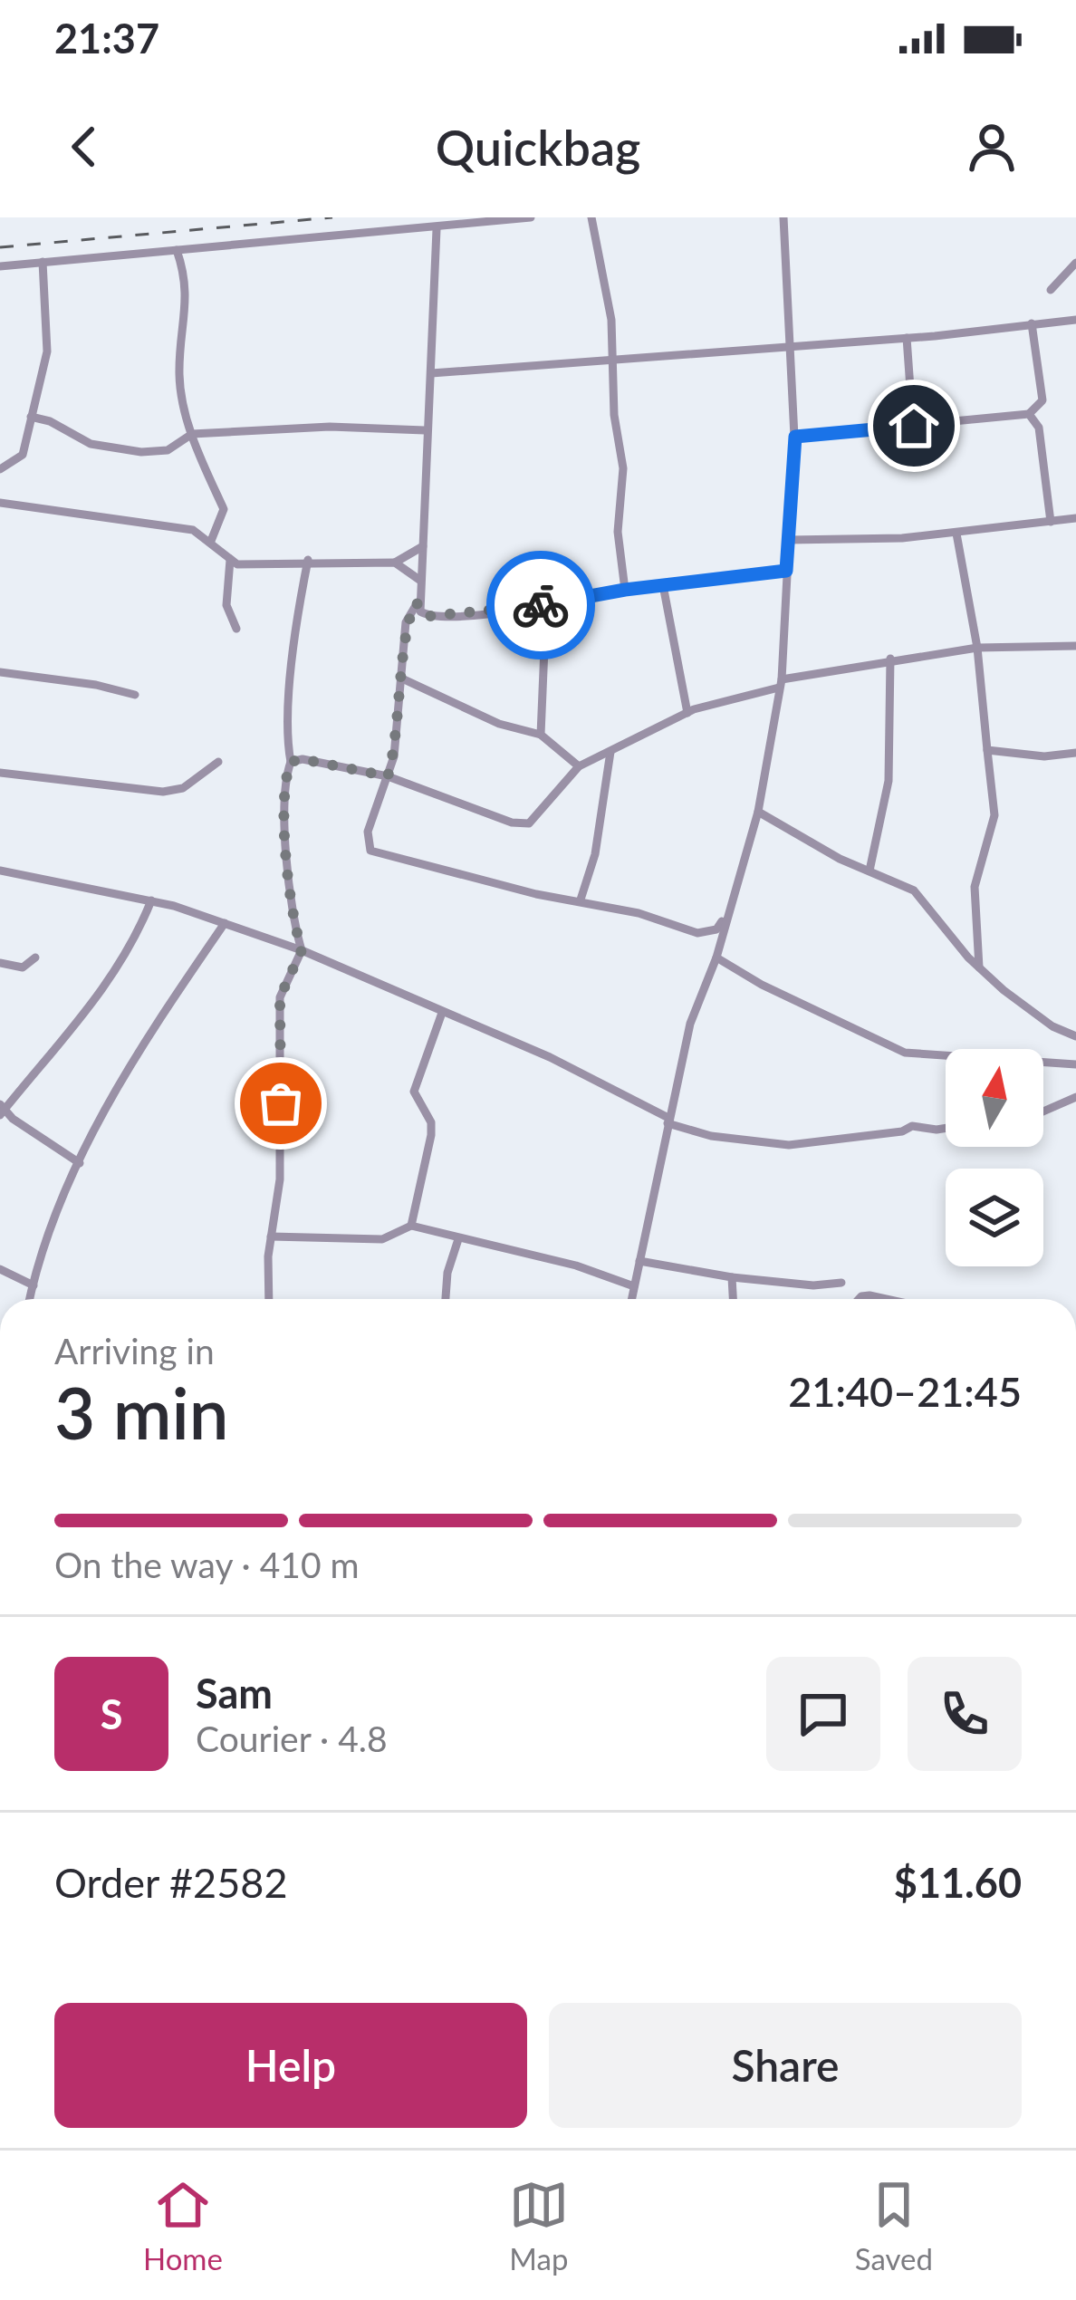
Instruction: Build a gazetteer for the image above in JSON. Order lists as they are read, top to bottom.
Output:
{
  "north": "top",
  "page": {
    "status": "21:37",
    "header": "Quickbag",
    "heading": ["3 min", "Arriving in", "21:40–21:45"],
    "panel": [
      "Sam",
      "Courier · 4.8",
      "Order #2582",
      "$11.60"
    ],
    "bar": "On the way · 410 m",
    "round": "S",
    "buttons": ["Help", "Share"],
    "tabs": ["Home", "Map", "Saved"]
  }
}
